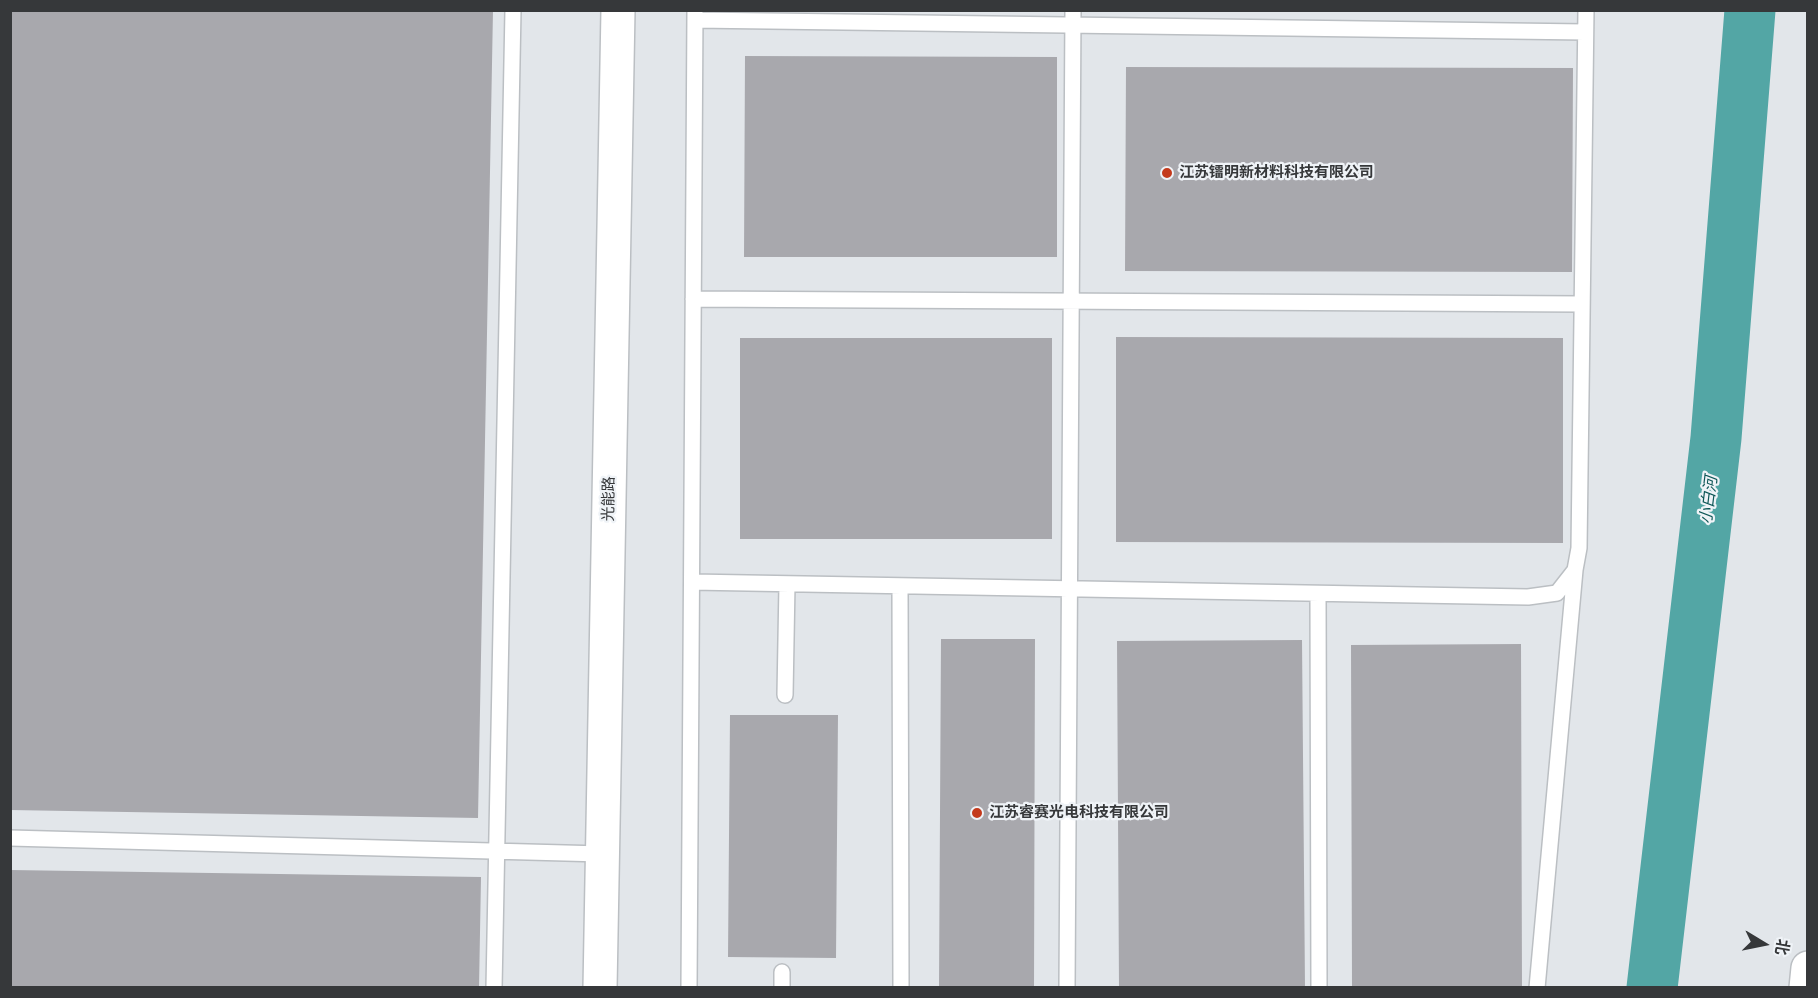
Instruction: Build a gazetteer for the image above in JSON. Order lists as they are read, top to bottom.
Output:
{
  "streets": {
    "street": ["光能路"]
  },
  "water": ["小白河"],
  "places": ["江苏镭明新材料科技有限公司", "江苏睿赛光电科技有限公司"],
  "north": "right"
}
